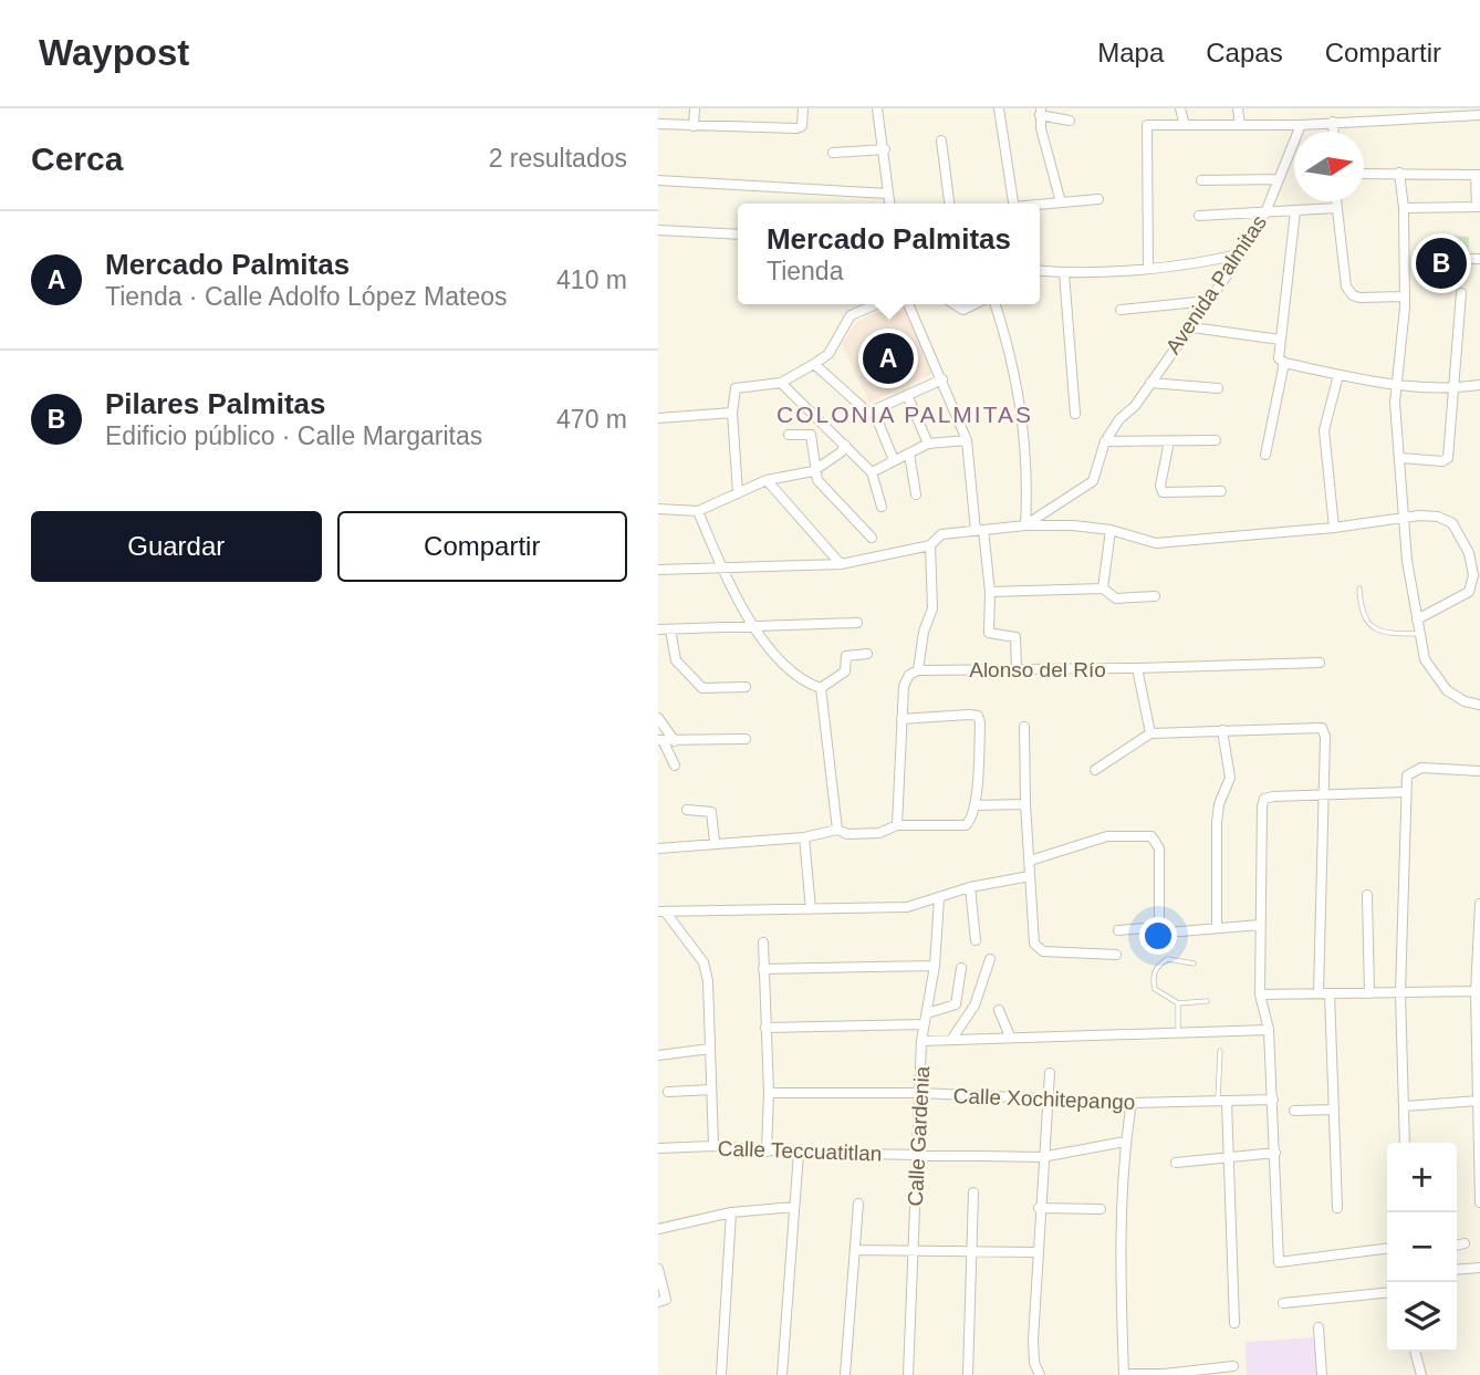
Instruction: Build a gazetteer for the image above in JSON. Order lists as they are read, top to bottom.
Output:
{
  "streets": {
    "street": [
      "Avenida Palmitas",
      "Alonso del Río",
      "Calle Xochitepango",
      "Calle Gardenia",
      "Calle Teccuatitlan"
    ]
  },
  "crossings": [
    ["Calle Xochitepango", "Calle Gardenia"],
    ["Calle Gardenia", "Calle Teccuatitlan"]
  ],
  "districts": ["COLONIA PALMITAS"],
  "north": "right",
  "page": {
    "header": "Waypost",
    "nav": ["Mapa", "Capas", "Compartir"],
    "heading": ["Cerca", "2 resultados"],
    "popup": ["Mercado Palmitas", "Tienda"],
    "list": [
      {
        "mark": "A",
        "name": "Mercado Palmitas",
        "note": "Tienda · Calle Adolfo López Mateos",
        "value": "410 m"
      },
      {
        "mark": "B",
        "name": "Pilares Palmitas",
        "note": "Edificio público · Calle Margaritas",
        "value": "470 m"
      }
    ],
    "pins": ["B", "A"],
    "buttons": ["Guardar", "Compartir"],
    "map_buttons": ["+", "−"]
  }
}
